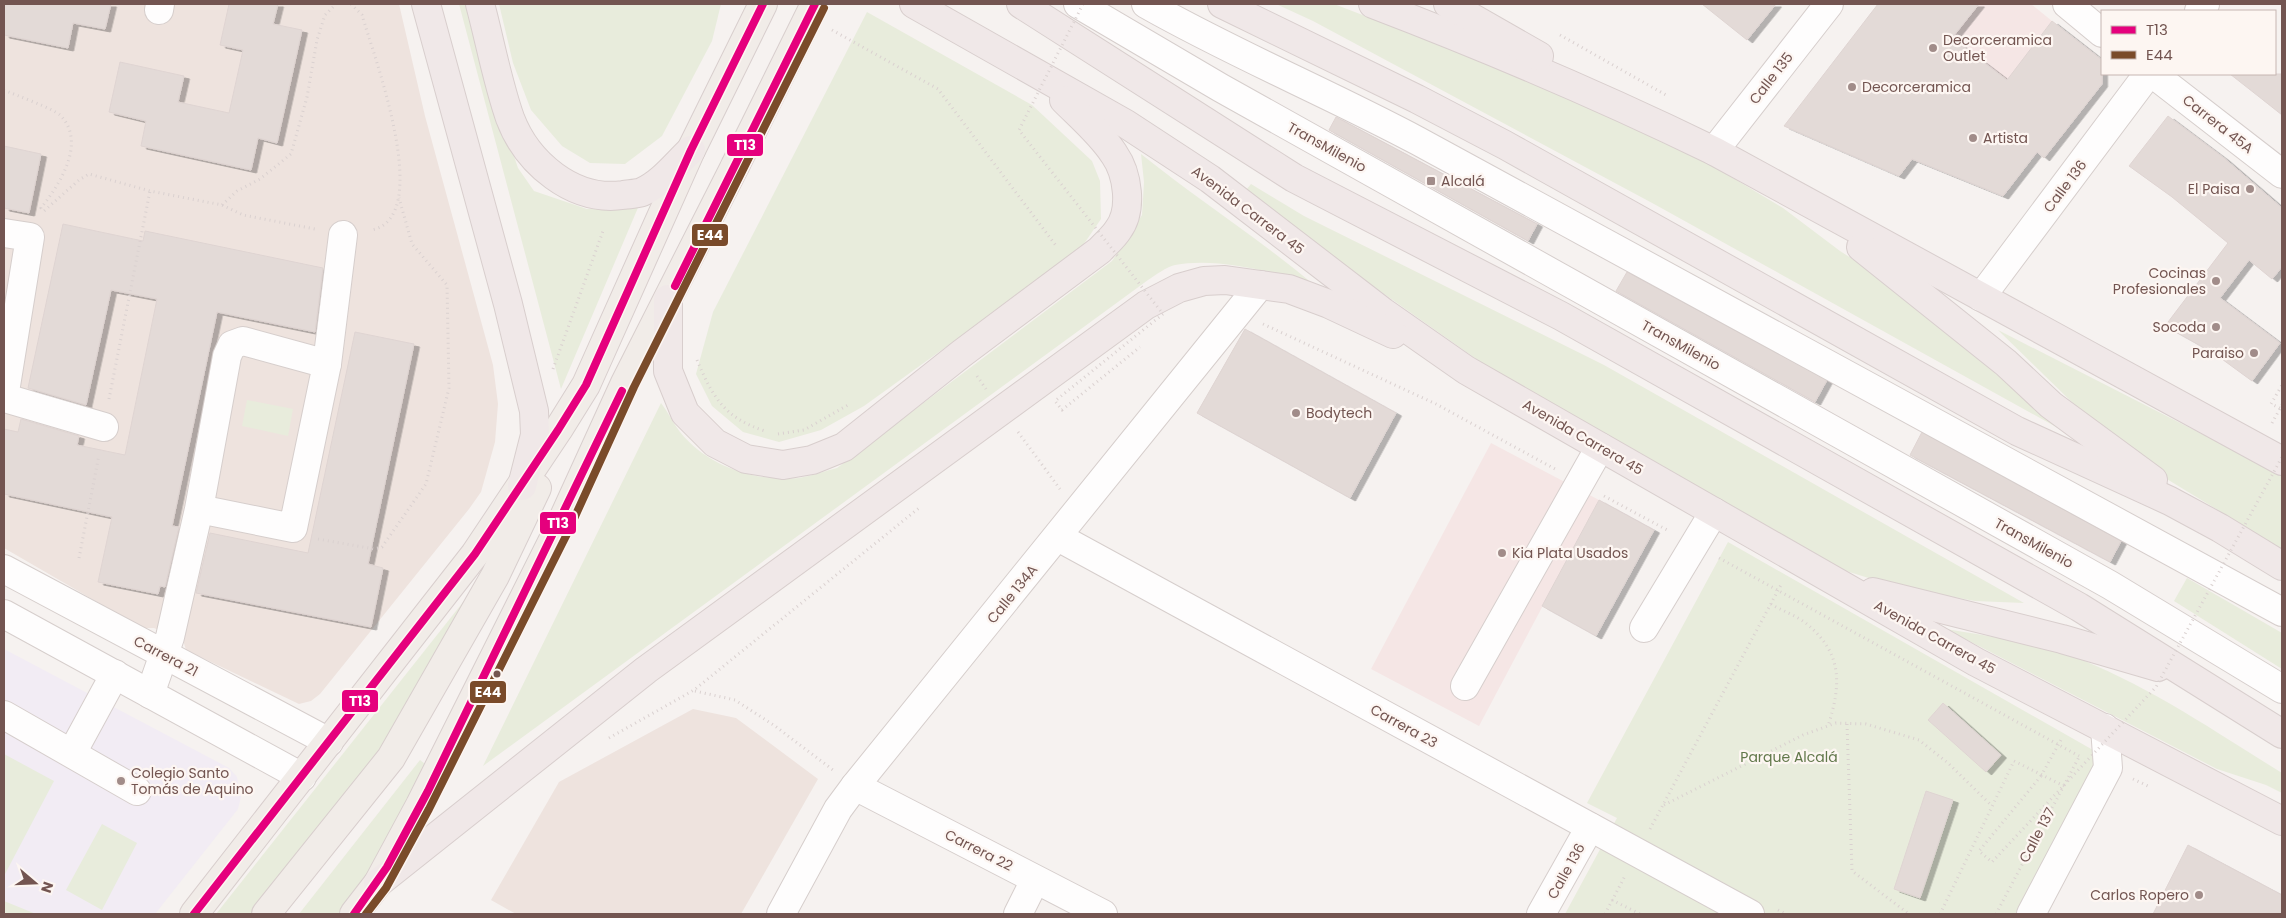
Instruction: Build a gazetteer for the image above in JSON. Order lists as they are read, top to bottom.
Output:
{
  "streets": {
    "highway": ["Avenida Carrera 45"],
    "street": [
      "Calle 135",
      "Carrera 45A",
      "TransMilenio",
      "Calle 136",
      "Calle 134A",
      "Carrera 21",
      "Carrera 23",
      "Carrera 22"
    ],
    "path": ["Calle 137"]
  },
  "crossings": [
    ["Calle 136", "Carrera 23"],
    ["Calle 134A", "Carrera 23"],
    ["Calle 134A", "Carrera 22"]
  ],
  "parks": ["Parque Alcalá"],
  "places": {
    "other": [
      "Decorceramica Outlet",
      "Decorceramica",
      "Artista",
      "El Paisa",
      "Cocinas Profesionales",
      "Socoda",
      "Paraiso",
      "Bodytech",
      "Kia Plata Usados",
      "Colegio Santo Tomás de Aquino",
      "Carlos Ropero"
    ],
    "transit": ["Alcalá"]
  },
  "lines": ["transit line T13", "transit line E44"],
  "legend": ["T13", "E44"],
  "north": "right"
}
